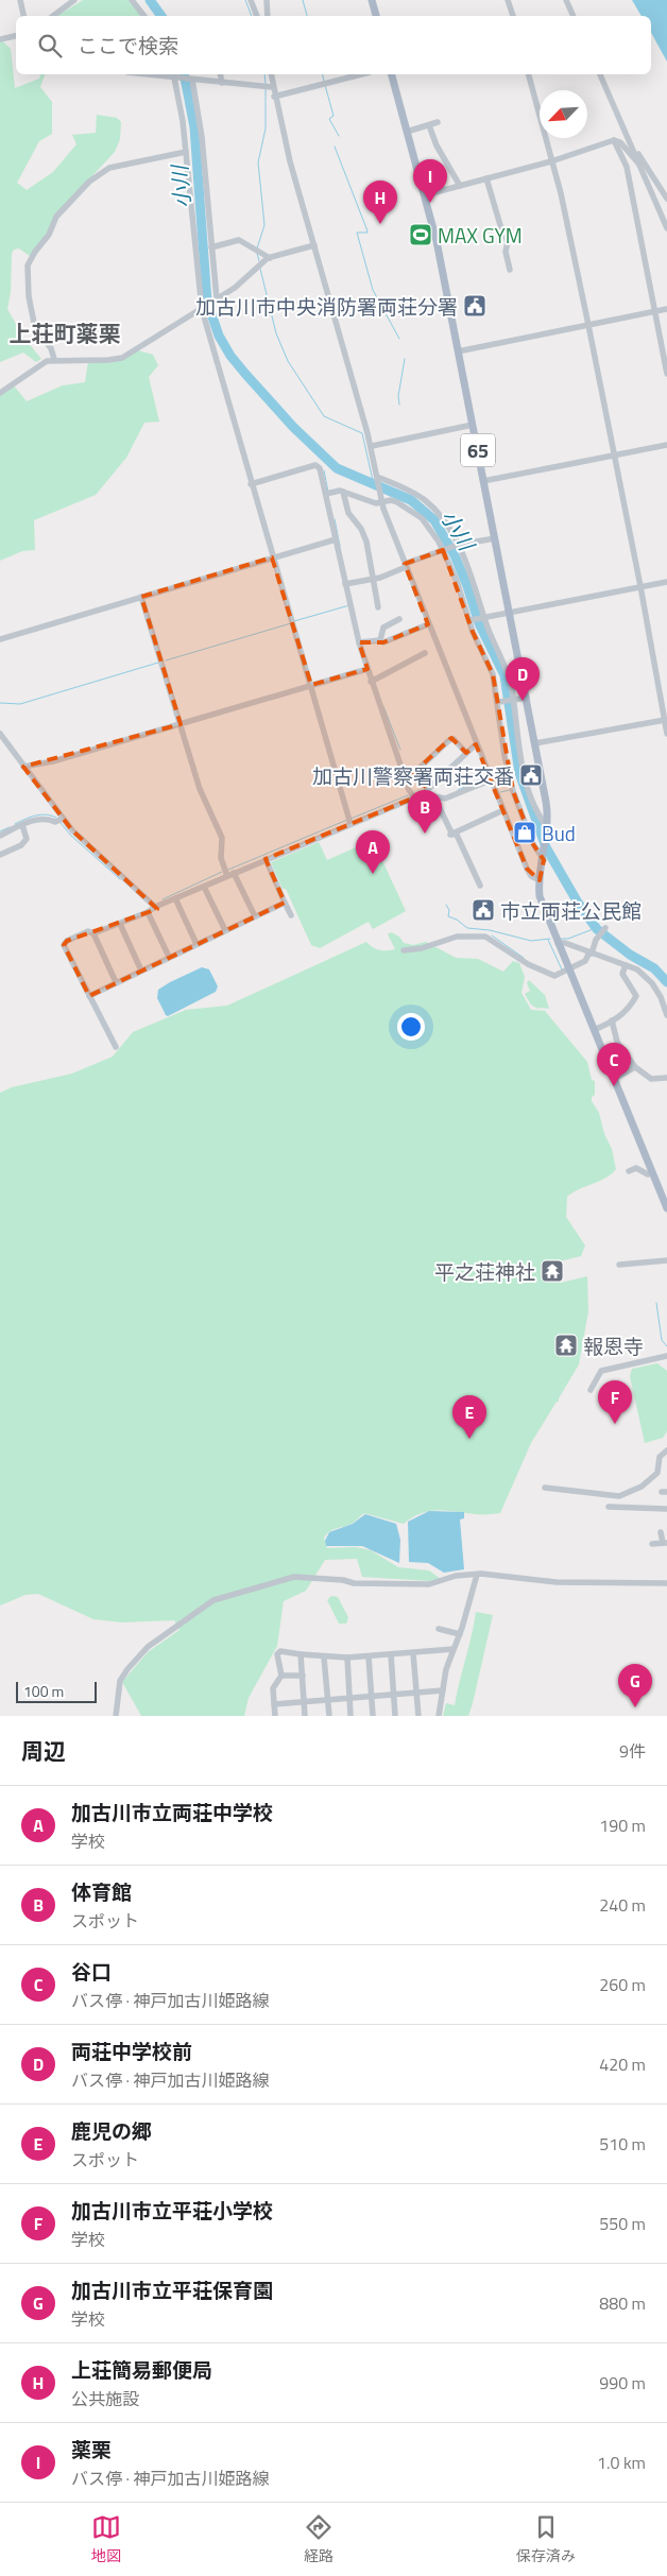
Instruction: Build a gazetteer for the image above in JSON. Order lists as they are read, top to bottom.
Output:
{
  "streets": {
    "main road": ["65"]
  },
  "districts": ["上荘町薬栗"],
  "water": ["小川"],
  "places": {
    "sports": ["MAX GYM"],
    "public building": ["加古川市中央消防署両荘分署", "加古川警察署両荘交番", "市立両荘公民館"],
    "shop": ["Bud"],
    "temple": ["平之荘神社", "報恩寺"]
  },
  "scale_bar": "100 m",
  "north": "bottom left",
  "page": {
    "search": "ここで検索",
    "pins": [
      "I",
      "H",
      "D",
      "B",
      "A",
      "C",
      "F",
      "E",
      "G"
    ],
    "scale": "100 m",
    "heading": ["周辺", "9件"],
    "list": [
      {
        "mark": "A",
        "name": "加古川市立両荘中学校",
        "note": "学校",
        "value": "190 m"
      },
      {
        "mark": "B",
        "name": "体育館",
        "note": "スポット",
        "value": "240 m"
      },
      {
        "mark": "C",
        "name": "谷口",
        "note": "バス停 · 神戸加古川姫路線",
        "value": "260 m"
      },
      {
        "mark": "D",
        "name": "両荘中学校前",
        "note": "バス停 · 神戸加古川姫路線",
        "value": "420 m"
      },
      {
        "mark": "E",
        "name": "鹿児の郷",
        "note": "スポット",
        "value": "510 m"
      },
      {
        "mark": "F",
        "name": "加古川市立平荘小学校",
        "note": "学校",
        "value": "550 m"
      },
      {
        "mark": "G",
        "name": "加古川市立平荘保育園",
        "note": "学校",
        "value": "880 m"
      },
      {
        "mark": "H",
        "name": "上荘簡易郵便局",
        "note": "公共施設",
        "value": "990 m"
      },
      {
        "mark": "I",
        "name": "薬栗",
        "note": "バス停 · 神戸加古川姫路線",
        "value": "1.0 km"
      }
    ],
    "nav": ["地図", "経路", "保存済み"]
  }
}
